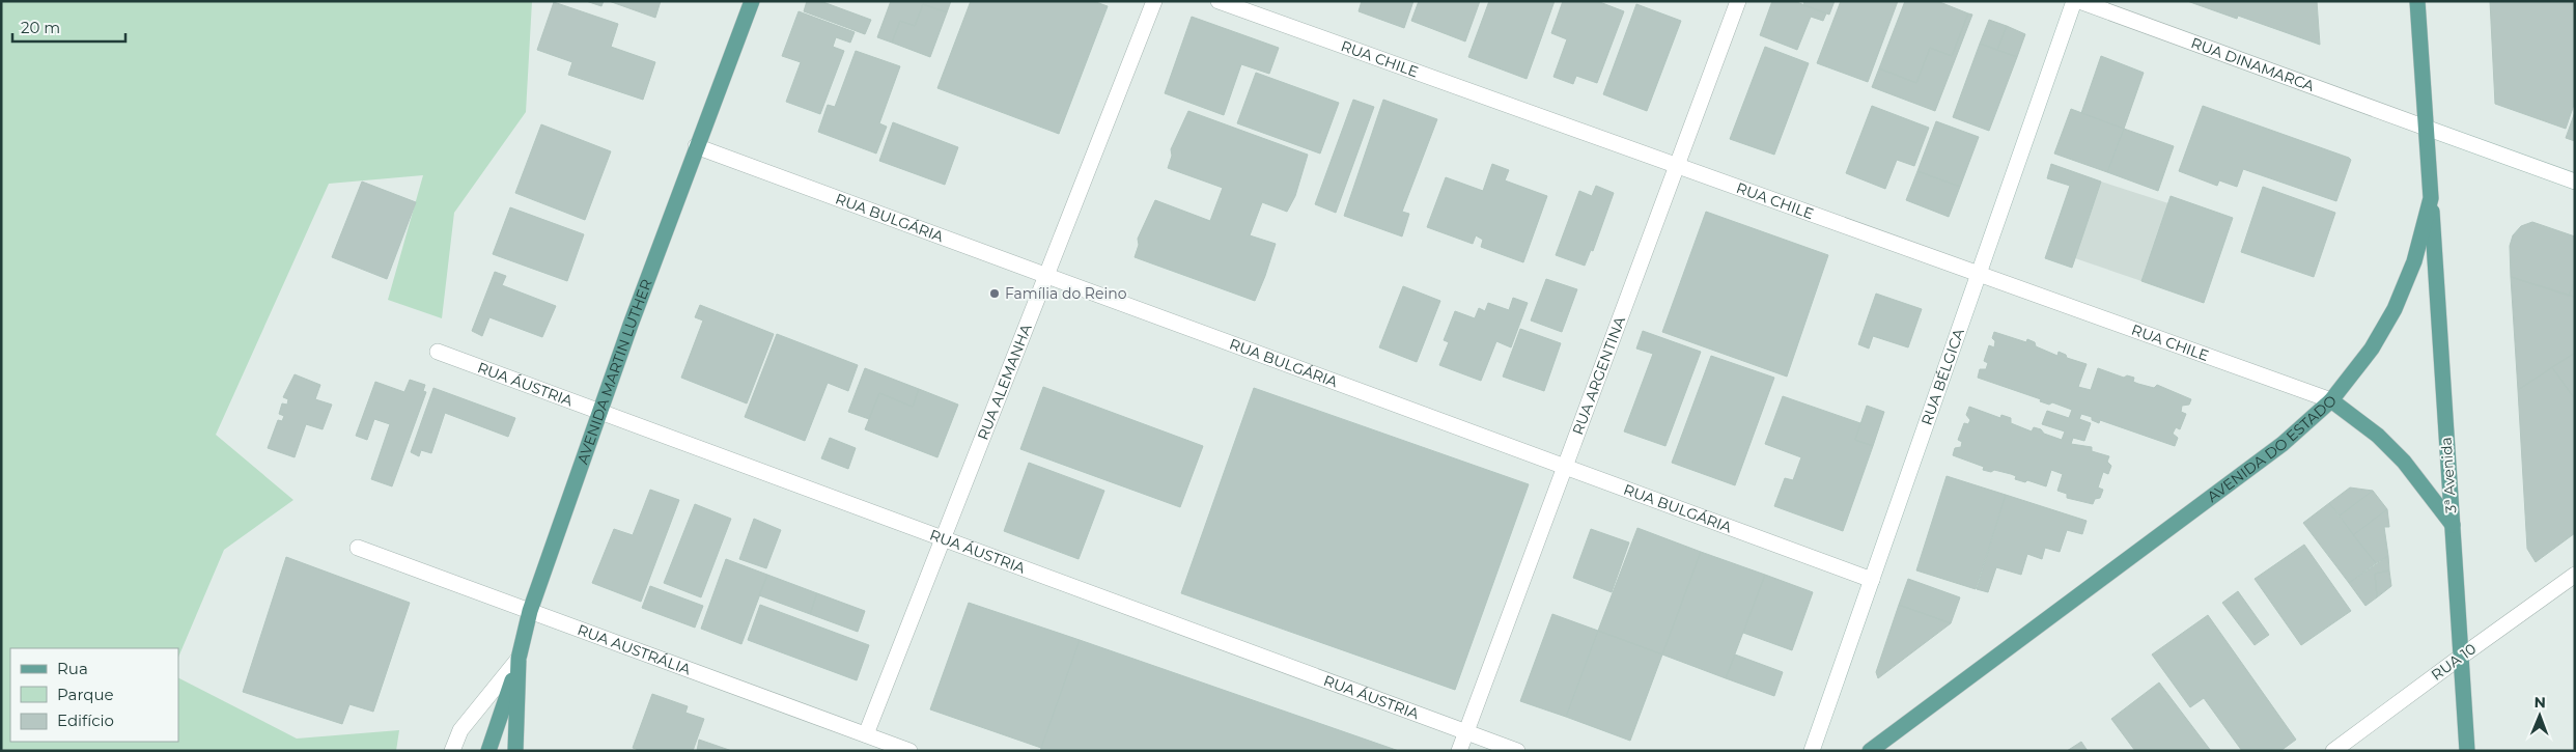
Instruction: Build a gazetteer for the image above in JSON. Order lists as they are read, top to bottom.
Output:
{
  "streets": {
    "main road": ["AVENIDA MARTIN LUTHER", "AVENIDA DO ESTADO", "3ª Avenida"],
    "street": [
      "RUA CHILE",
      "RUA DINAMARCA",
      "RUA BULGÁRIA",
      "RUA ARGENTINA",
      "RUA BÉLGICA",
      "RUA ALEMANHA",
      "RUA ÁUSTRIA",
      "RUA AUSTRÁLIA",
      "RUA 10"
    ]
  },
  "crossings": [
    ["RUA CHILE", "RUA ARGENTINA"],
    ["RUA CHILE", "RUA BÉLGICA"],
    ["RUA CHILE", "AVENIDA DO ESTADO"],
    ["RUA DINAMARCA", "AVENIDA DO ESTADO"],
    ["RUA BULGÁRIA", "AVENIDA MARTIN LUTHER"],
    ["RUA BULGÁRIA", "RUA ARGENTINA"],
    ["RUA BULGÁRIA", "RUA BÉLGICA"],
    ["RUA BULGÁRIA", "RUA ALEMANHA"],
    ["AVENIDA MARTIN LUTHER", "RUA ÁUSTRIA"],
    ["AVENIDA MARTIN LUTHER", "RUA AUSTRÁLIA"],
    ["RUA ARGENTINA", "RUA ÁUSTRIA"],
    ["RUA ALEMANHA", "RUA ÁUSTRIA"],
    ["RUA ALEMANHA", "RUA AUSTRÁLIA"],
    ["AVENIDA DO ESTADO", "3ª Avenida"],
    ["3ª Avenida", "RUA 10"]
  ],
  "places": ["Família do Reino"],
  "legend": ["Rua", "Parque", "Edifício"],
  "scale_bar": "20 m",
  "north": "top"
}
